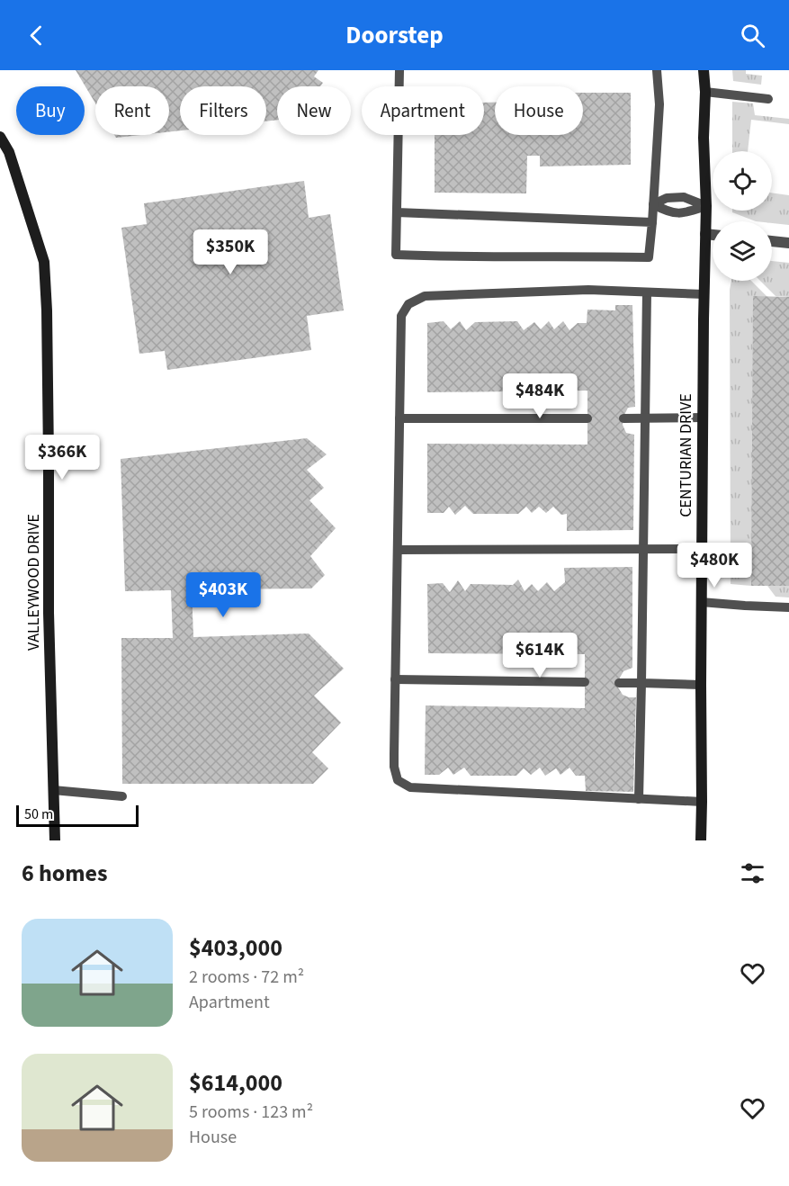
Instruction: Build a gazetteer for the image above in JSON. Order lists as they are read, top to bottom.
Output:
{
  "streets": {
    "street": ["CENTURIAN DRIVE", "VALLEYWOOD DRIVE"]
  },
  "scale_bar": "50 m",
  "page": {
    "header": "Doorstep",
    "chip": [
      "Buy",
      "Rent",
      "Filters",
      "New",
      "Apartment",
      "House"
    ],
    "price": [
      "$350K",
      "$484K",
      "$366K",
      "$480K",
      "$403K",
      "$614K"
    ],
    "scale": "50 m",
    "heading": "6 homes",
    "list": [
      {
        "name": "$403,000",
        "note": "2 rooms · 72 m² · Apartment"
      },
      {
        "name": "$614,000",
        "note": "5 rooms · 123 m² · House"
      }
    ]
  }
}
